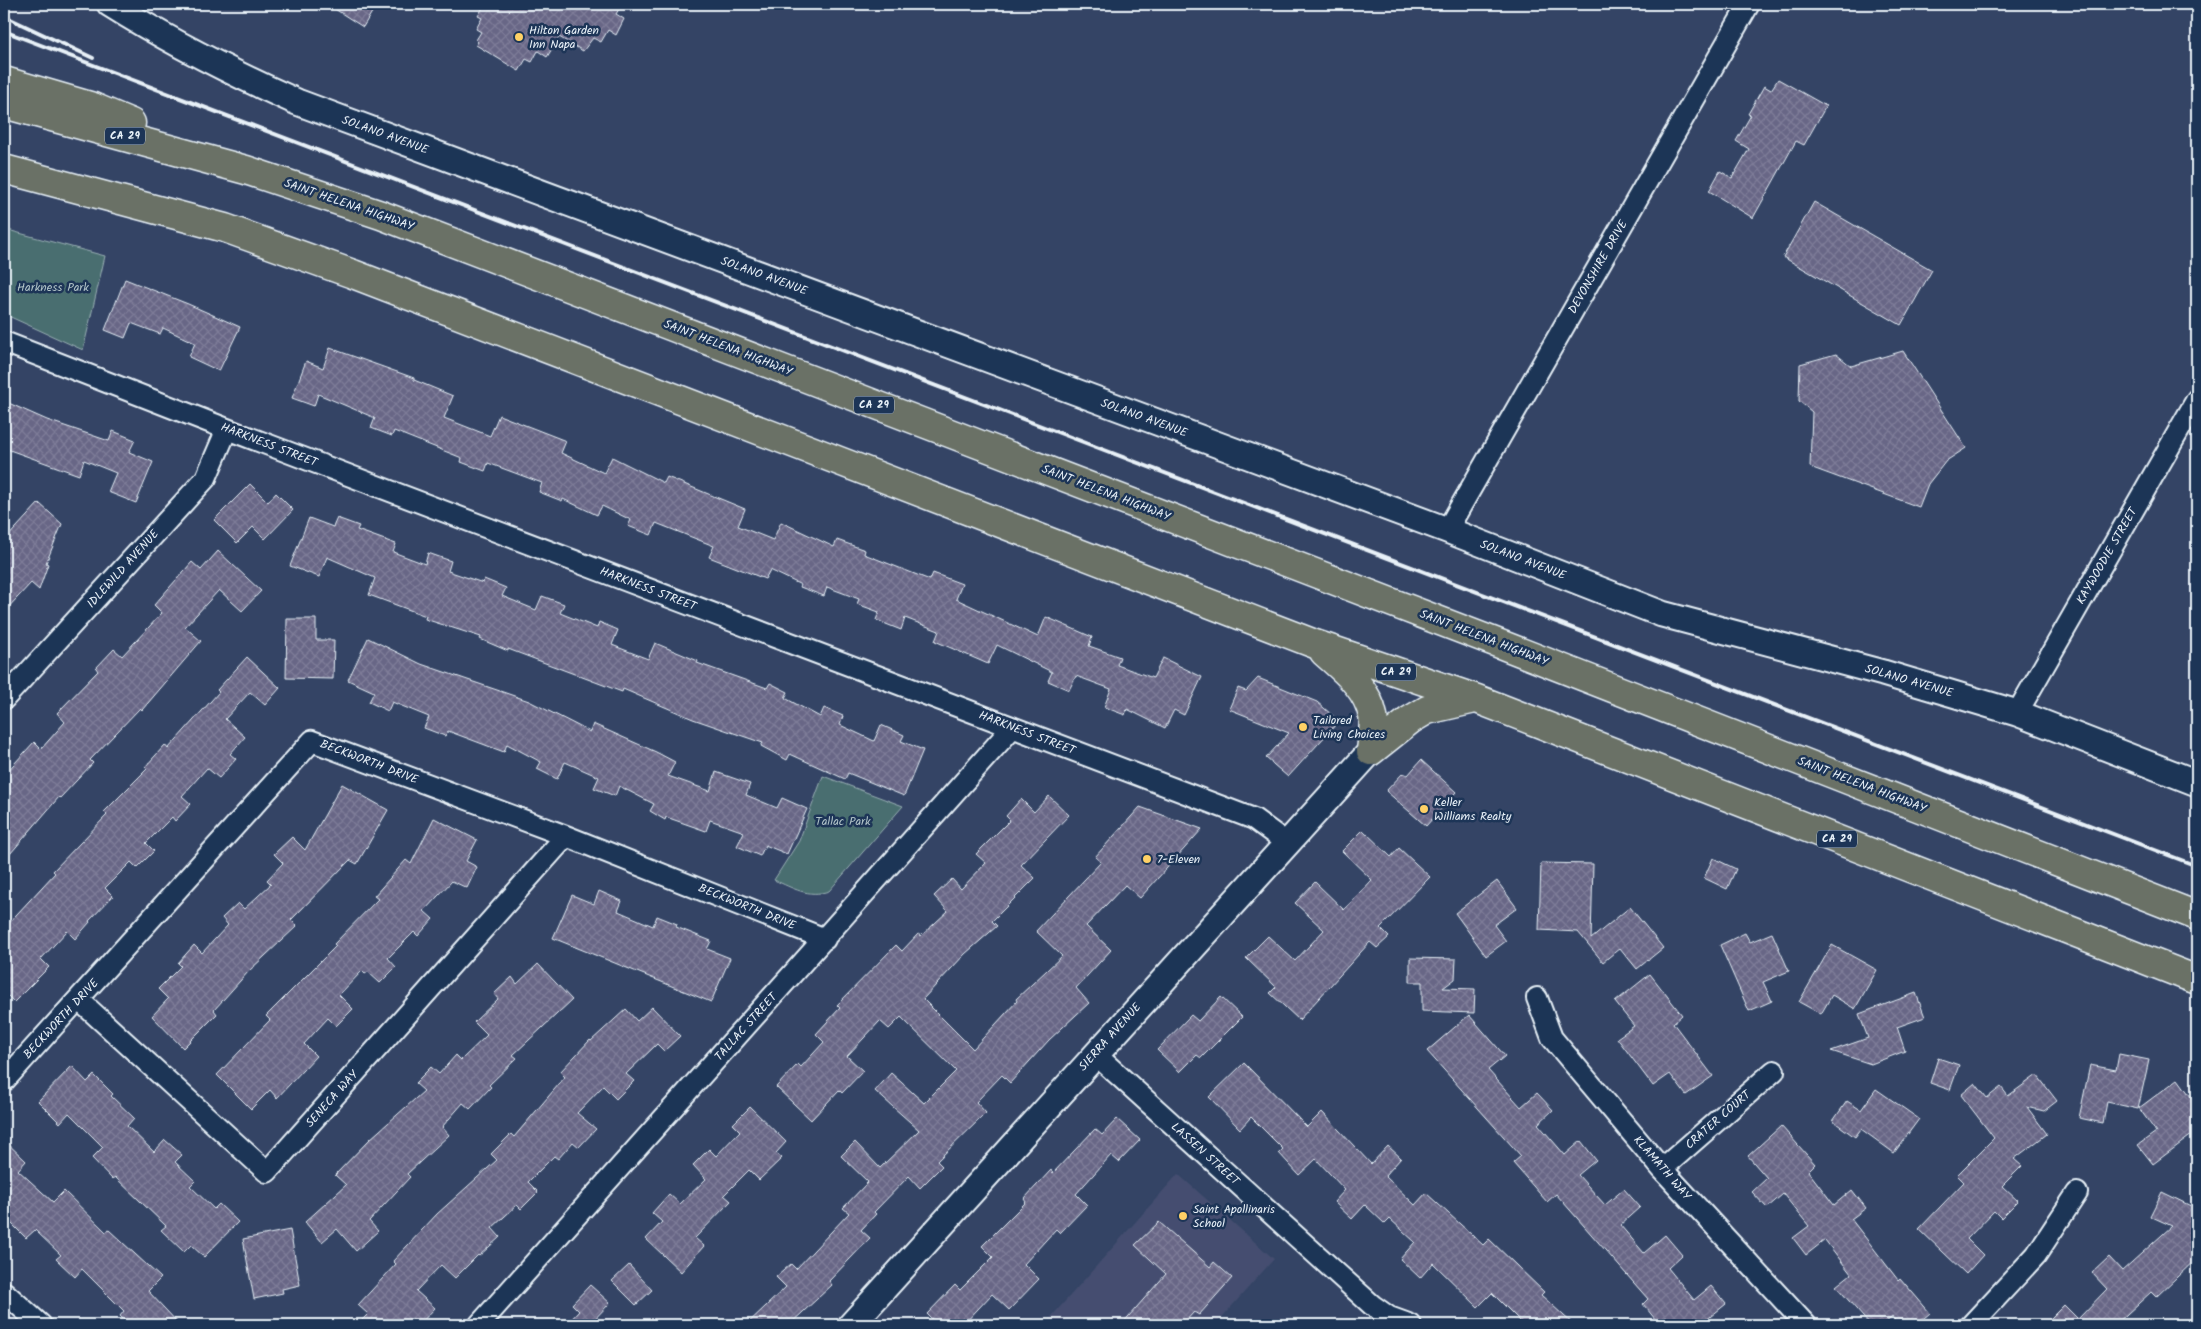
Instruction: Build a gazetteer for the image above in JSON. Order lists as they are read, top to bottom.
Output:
{
  "streets": {
    "highway": ["CA 29", "SAINT HELENA HIGHWAY"],
    "street": [
      "SOLANO AVENUE",
      "DEVONSHIRE DRIVE",
      "HARKNESS STREET",
      "KAYWOODIE STREET",
      "IDLEWILD AVENUE",
      "BECKWORTH DRIVE",
      "TALLAC STREET",
      "SIERRA AVENUE",
      "SENECA WAY",
      "CRATER COURT",
      "LASSEN STREET",
      "KLAMATH WAY"
    ]
  },
  "crossings": [
    ["SOLANO AVENUE", "DEVONSHIRE DRIVE"],
    ["SOLANO AVENUE", "KAYWOODIE STREET"],
    ["HARKNESS STREET", "IDLEWILD AVENUE"],
    ["HARKNESS STREET", "TALLAC STREET"],
    ["HARKNESS STREET", "SIERRA AVENUE"],
    ["BECKWORTH DRIVE", "TALLAC STREET"],
    ["BECKWORTH DRIVE", "SENECA WAY"],
    ["SIERRA AVENUE", "LASSEN STREET"],
    ["CRATER COURT", "KLAMATH WAY"]
  ],
  "parks": ["Harkness Park", "Tallac Park"],
  "places": [
    "Hilton Garden Inn Napa",
    "Tailored Living Choices",
    "Keller Williams Realty",
    "7-Eleven",
    "Saint Apollinaris School"
  ]
}
